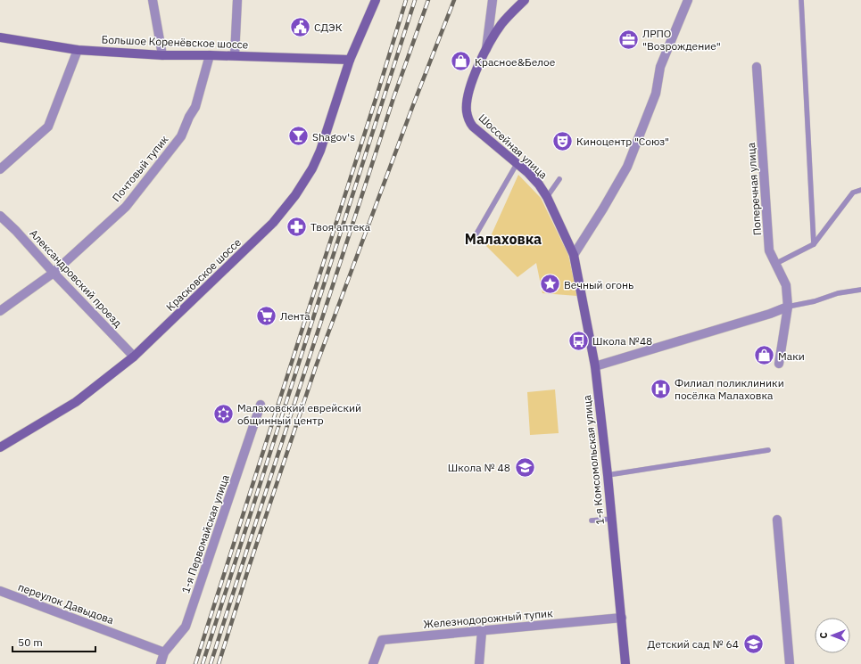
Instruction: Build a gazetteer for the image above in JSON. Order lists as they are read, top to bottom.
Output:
{
  "streets": {
    "main road": [
      "Большое Коренёвское шоссе",
      "Шоссейная улица",
      "Красковское шоссе",
      "1-я Комсомольская улица"
    ],
    "street": [
      "Почтовый тупик",
      "Поперечная улица",
      "Александровский проезд",
      "1-я Первомайская улица",
      "переулок Давыдова",
      "Железнодорожный тупик"
    ]
  },
  "crossings": [
    ["Большое Коренёвское шоссе", "Почтовый тупик"],
    ["Большое Коренёвское шоссе", "Красковское шоссе"],
    ["Шоссейная улица", "1-я Комсомольская улица"],
    ["Почтовый тупик", "Александровский проезд"],
    ["Красковское шоссе", "Александровский проезд"],
    ["1-я Комсомольская улица", "Железнодорожный тупик"],
    ["1-я Первомайская улица", "переулок Давыдова"]
  ],
  "districts": ["Малаховка"],
  "places": {
    "public building": ["СДЭК"],
    "office": ["ЛРПО \"Возрождение\""],
    "shop": ["Красное&Белое", "Маки"],
    "bar": ["Shagov's"],
    "theatre": ["Киноцентр \"Союз\""],
    "pharmacy": ["Твоя аптека"],
    "place": ["Вечный огонь"],
    "supermarket": ["Лента"],
    "bus stop": ["Школа №48"],
    "hospital": ["Филиал поликлиники посёлка Малаховка"],
    "synagogue": ["Малаховский еврейский общинный центр"],
    "school or university": ["Школа № 48", "Детский сад № 64"]
  },
  "scale_bar": "50 m",
  "north": "left"
}
